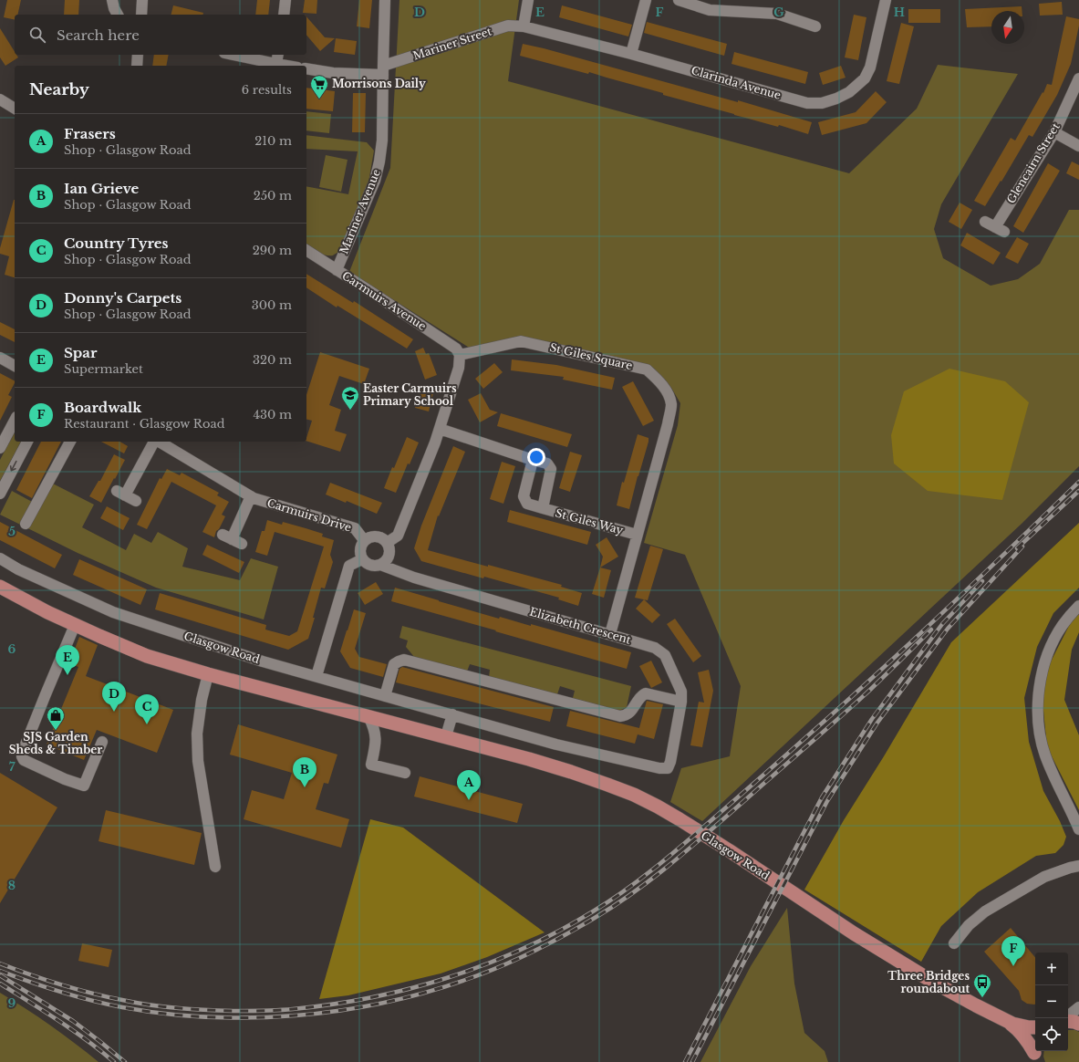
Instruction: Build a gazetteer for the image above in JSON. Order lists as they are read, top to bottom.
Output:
{
  "streets": {
    "main road": ["Glasgow Road"],
    "street": [
      "Mariner Street",
      "Clarinda Avenue",
      "Glencairn Street",
      "Mariner Avenue",
      "Carmuirs Avenue",
      "St Giles Square",
      "Carmuirs Drive",
      "St Giles Way",
      "Elizabeth Crescent"
    ]
  },
  "crossings": [
    ["Mariner Street", "Clarinda Avenue"],
    ["Mariner Street", "Mariner Avenue"],
    ["Mariner Avenue", "Carmuirs Avenue"],
    ["Carmuirs Avenue", "St Giles Square"],
    ["St Giles Square", "St Giles Way"],
    ["St Giles Square", "Elizabeth Crescent"],
    ["Carmuirs Drive", "Elizabeth Crescent"],
    ["Elizabeth Crescent", "Glasgow Road"]
  ],
  "places": {
    "supermarket": ["Morrisons Daily"],
    "school or university": ["Easter Carmuirs Primary School"],
    "shop": ["SJS Garden Sheds & Timber"],
    "bus stop": ["Three Bridges roundabout"]
  },
  "north": "bottom",
  "page": {
    "search": "Search here",
    "heading": ["Nearby", "6 results"],
    "list": [
      {
        "mark": "A",
        "name": "Frasers",
        "note": "Shop · Glasgow Road",
        "value": "210 m"
      },
      {
        "mark": "B",
        "name": "Ian Grieve",
        "note": "Shop · Glasgow Road",
        "value": "250 m"
      },
      {
        "mark": "C",
        "name": "Country Tyres",
        "note": "Shop · Glasgow Road",
        "value": "290 m"
      },
      {
        "mark": "D",
        "name": "Donny's Carpets",
        "note": "Shop · Glasgow Road",
        "value": "300 m"
      },
      {
        "mark": "E",
        "name": "Spar",
        "note": "Supermarket",
        "value": "320 m"
      },
      {
        "mark": "F",
        "name": "Boardwalk",
        "note": "Restaurant · Glasgow Road",
        "value": "430 m"
      }
    ],
    "pins": [
      "E",
      "D",
      "C",
      "B",
      "A",
      "F"
    ],
    "map_buttons": ["+", "−"]
  },
  "grid": {
    "columns": [
      "D",
      "E",
      "F",
      "G",
      "H"
    ],
    "rows": [
      "5",
      "6",
      "7",
      "8",
      "9"
    ]
  }
}
